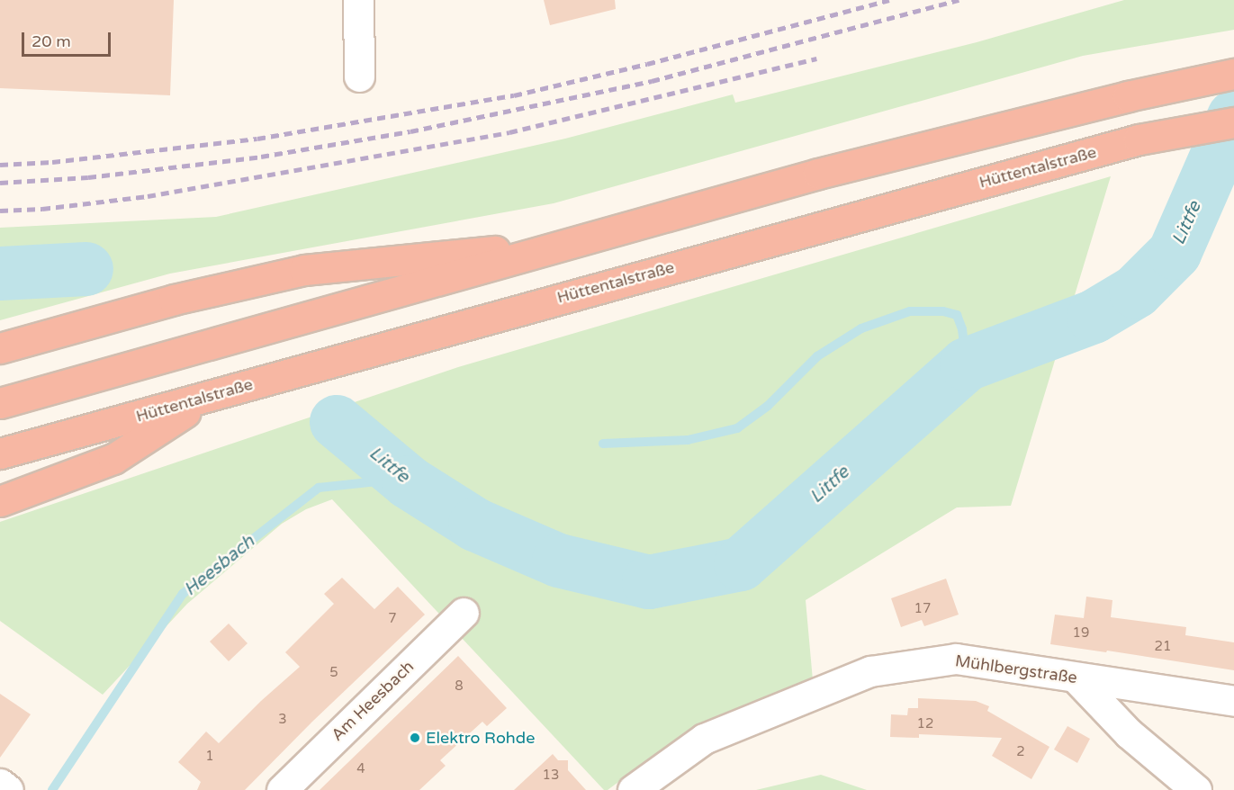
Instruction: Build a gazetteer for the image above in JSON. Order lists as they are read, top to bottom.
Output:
{
  "streets": {
    "highway": ["Hüttentalstraße"],
    "street": ["Mühlbergstraße", "Am Heesbach"]
  },
  "water": ["Littfe", "Heesbach"],
  "places": ["Elektro Rohde"],
  "house_numbers": [
    "17",
    "7",
    "19",
    "21",
    "5",
    "8",
    "3",
    "12",
    "2",
    "1",
    "4",
    "13"
  ],
  "scale_bar": "20 m"
}
